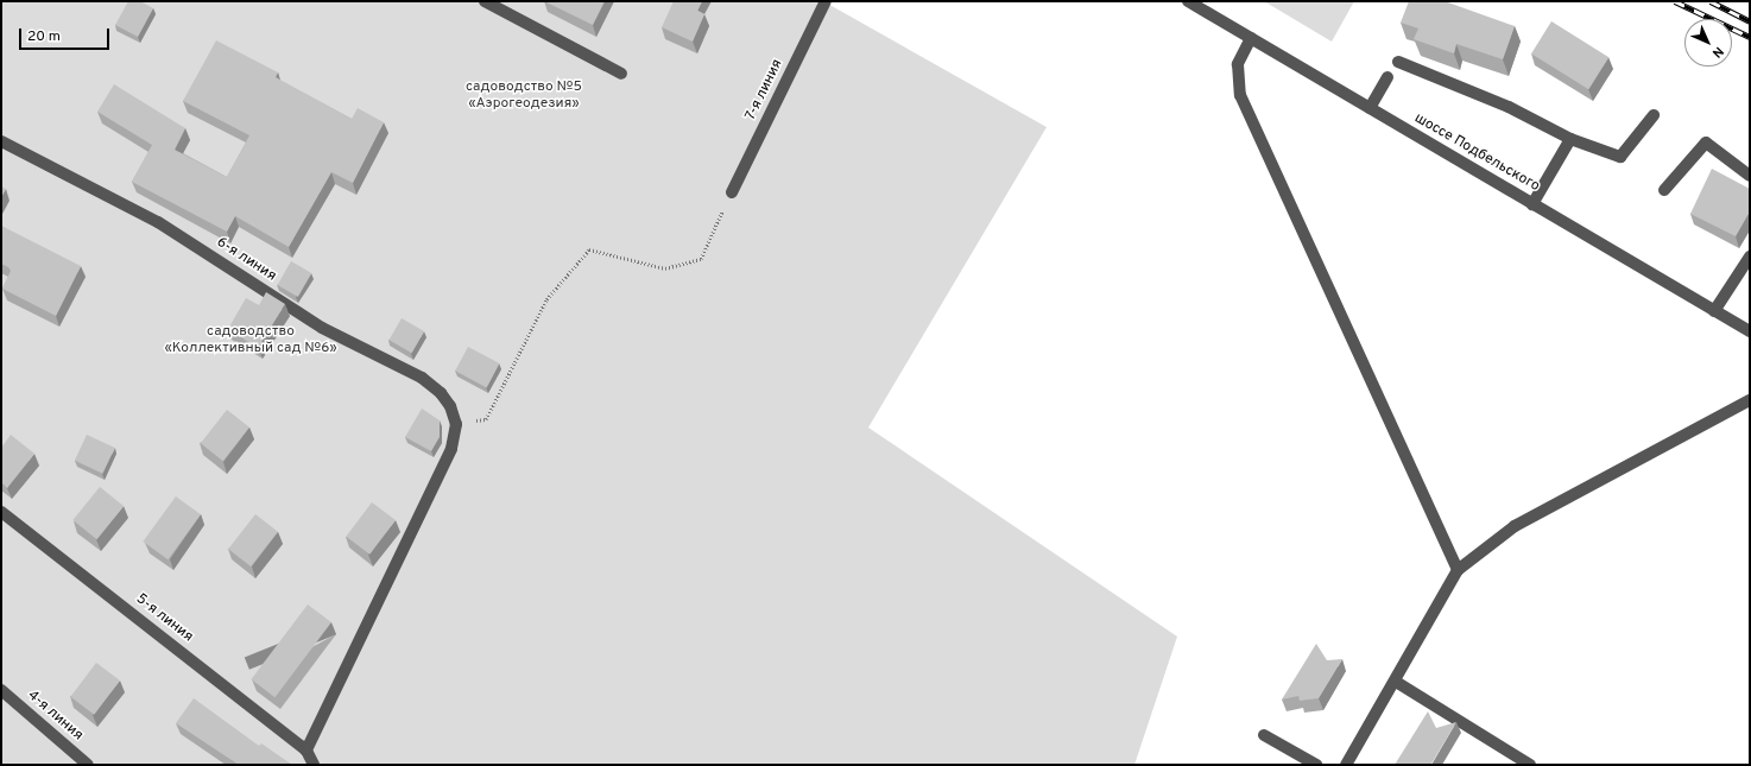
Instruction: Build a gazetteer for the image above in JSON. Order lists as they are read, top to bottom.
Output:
{
  "streets": {
    "street": [
      "7-я линия",
      "шоссе Подбельского",
      "6-я линия",
      "5-я линия",
      "4-я линия"
    ]
  },
  "parks": ["садоводство №5 «Аэрогеодезия»", "садоводство «Коллективный сад №6»"],
  "scale_bar": "20 m",
  "north": "bottom right"
}
